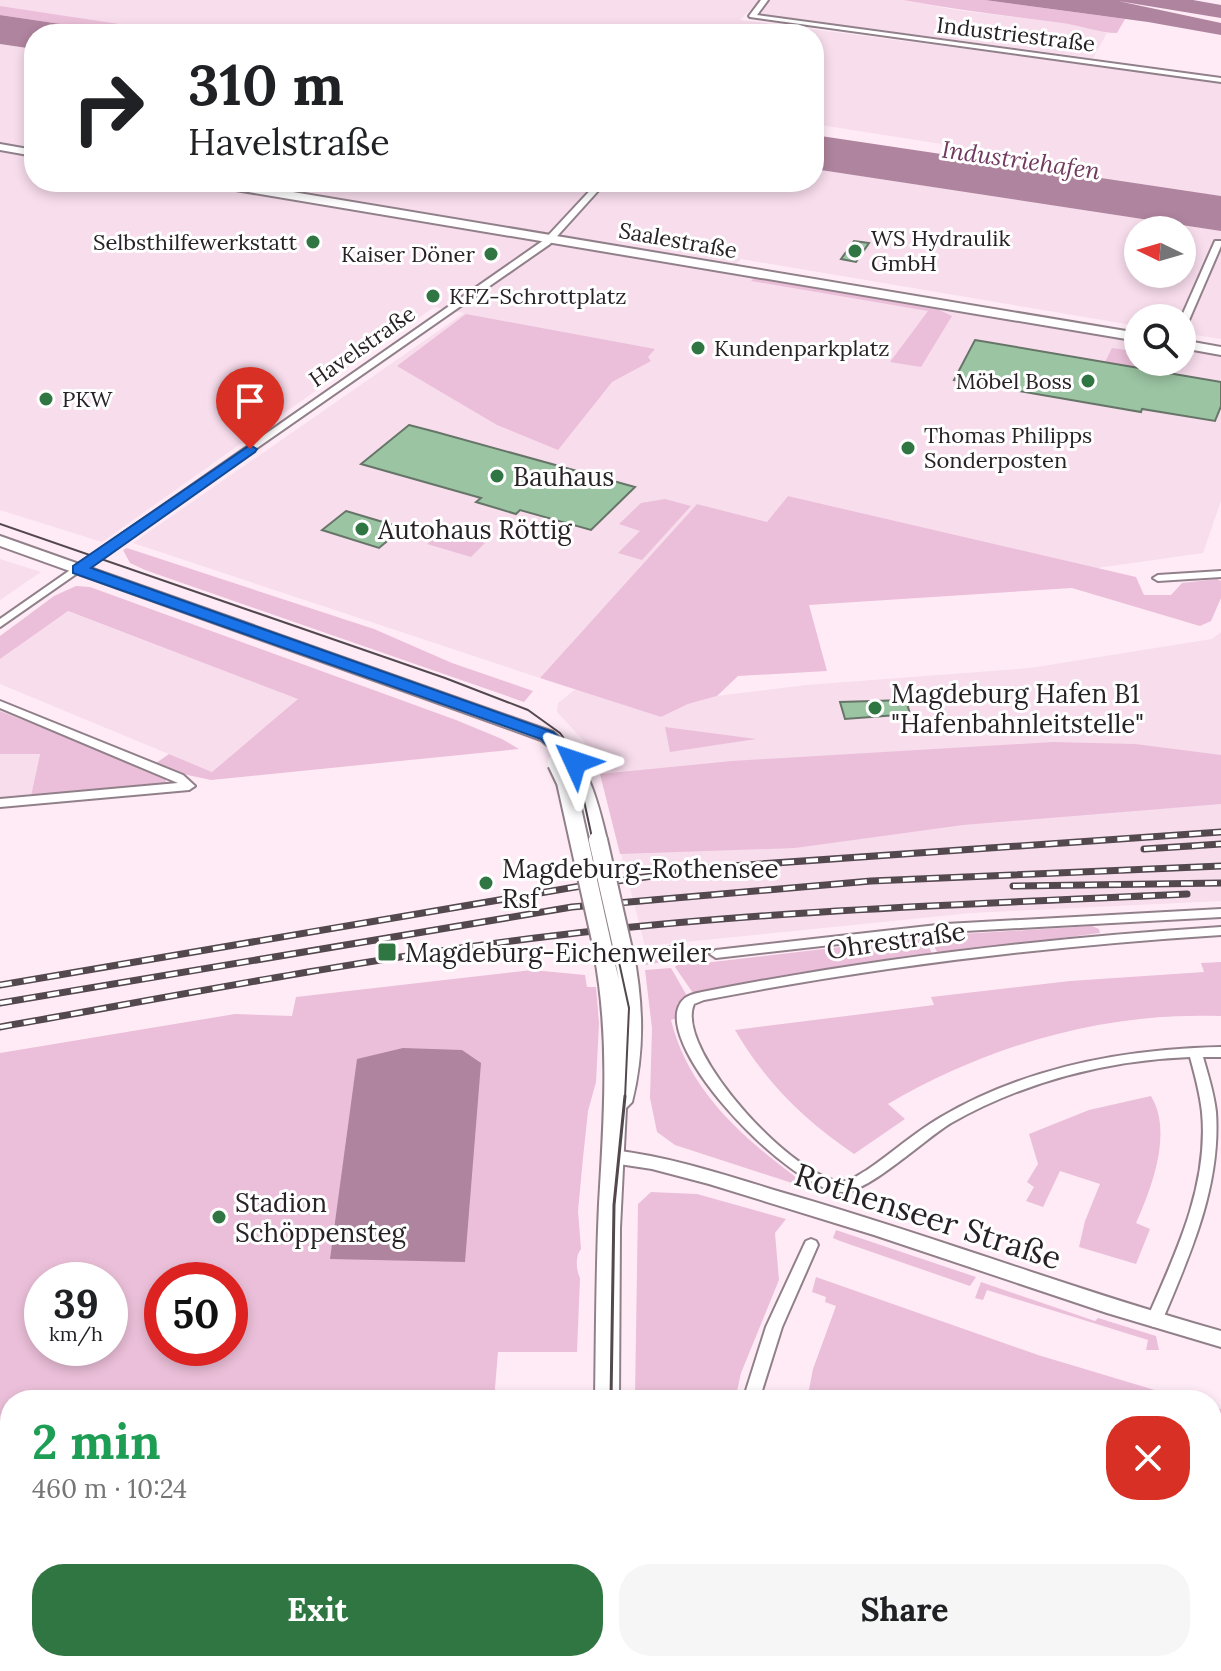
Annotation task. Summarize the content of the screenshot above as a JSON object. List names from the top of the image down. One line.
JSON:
{"streets":{"main road":["Saalestraße"],"street":["Industriestraße","Havelstraße","Ohrestraße","Rothenseer Straße"]},"crossings":[["Saalestraße","Havelstraße"],["Ohrestraße","Rothenseer Straße"]],"water":["Industriehafen"],"places":{"other":["Selbsthilfewerkstatt","WS Hydraulik GmbH","Kaiser Döner","KFZ-Schrottplatz","Kundenparkplatz","Möbel Boss","PKW","Thomas Philipps Sonderposten","Bauhaus","Autohaus Röttig","Magdeburg Hafen B1 \"Hafenbahnleitstelle\"","Magdeburg-Rothensee Rsf","Stadion Schöppensteg"],"transit":["Magdeburg-Eichenweiler"]},"north":"left","page":{"turn":["310 m","Havelstraße"],"speed":"39 km/h","limit":"50","heading":["2 min","460 m · 10:24"],"buttons":["Exit","Share"]}}
